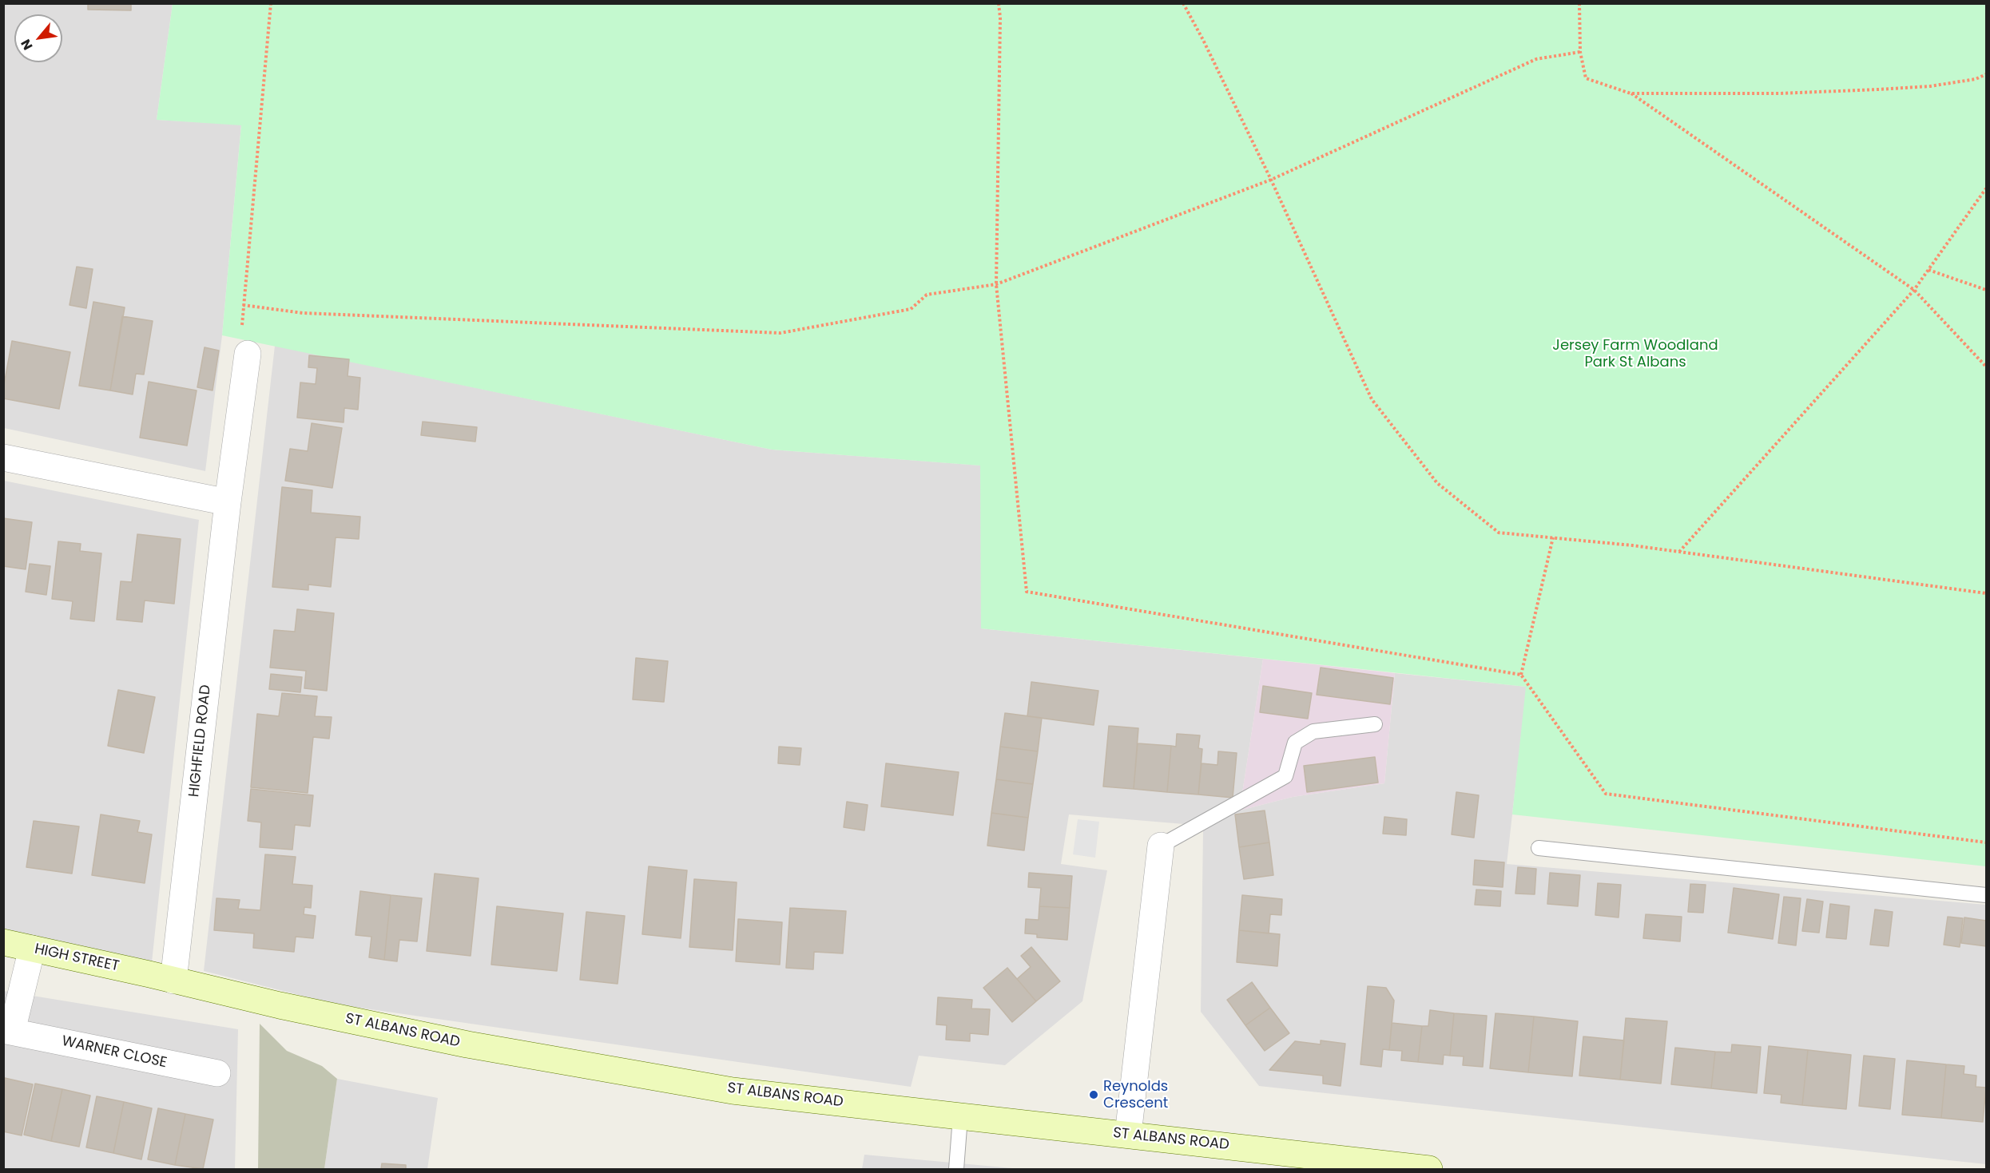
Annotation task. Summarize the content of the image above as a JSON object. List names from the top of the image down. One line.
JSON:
{"streets":{"main road":["HIGH STREET","ST ALBANS ROAD"],"street":["HIGHFIELD ROAD","WARNER CLOSE"]},"crossings":[["HIGHFIELD ROAD","HIGH STREET"],["HIGHFIELD ROAD","ST ALBANS ROAD"],["HIGH STREET","ST ALBANS ROAD"],["HIGH STREET","WARNER CLOSE"]],"parks":["Jersey Farm Woodland Park St Albans"],"places":["Reynolds Crescent"],"north":"bottom left"}
